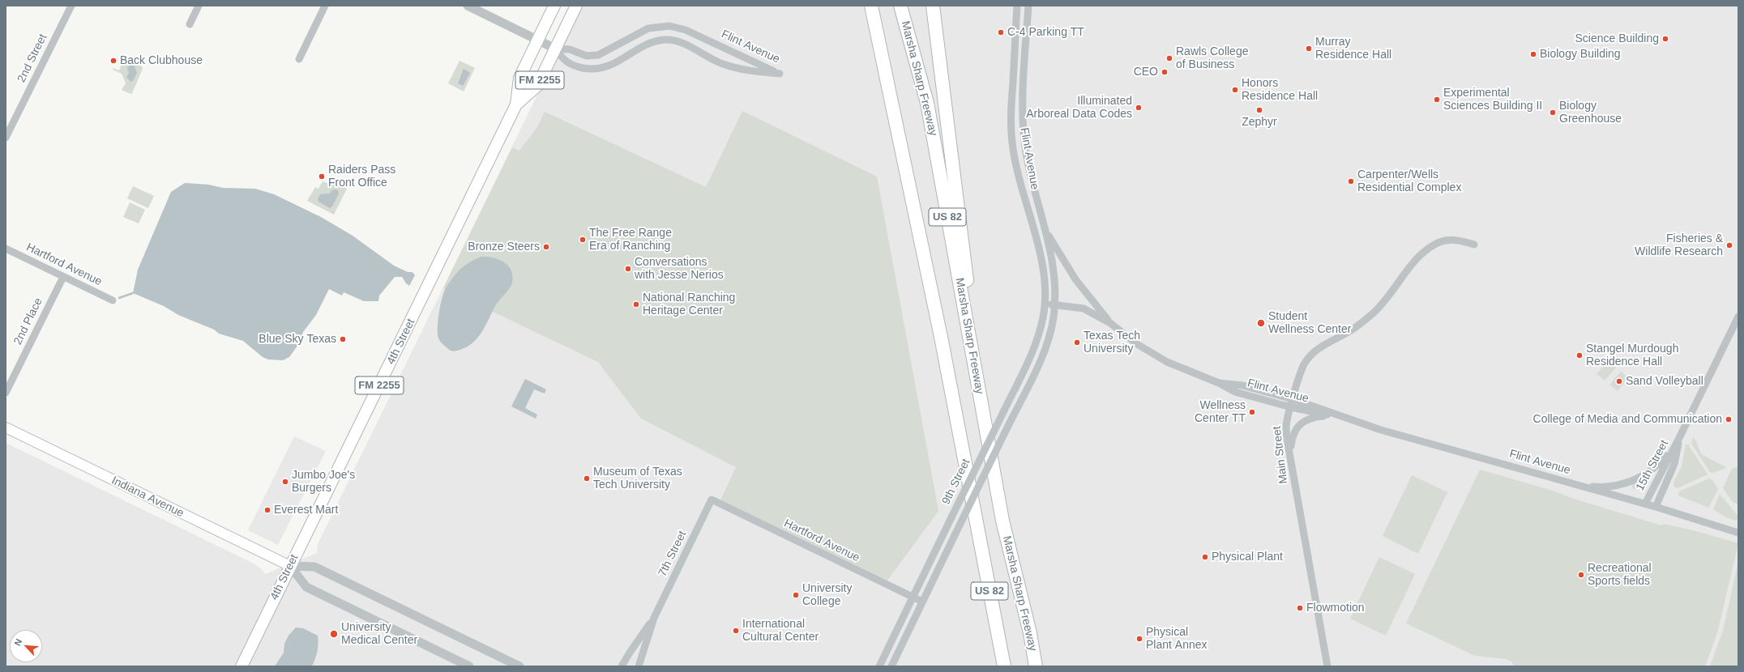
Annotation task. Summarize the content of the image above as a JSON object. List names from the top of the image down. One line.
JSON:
{"streets":{"highway":["Marsha Sharp Freeway","US 82"],"main road":["FM 2255","4th Street","Indiana Avenue"],"street":["Flint Avenue","2nd Street","Hartford Avenue","2nd Place","Main Street","15th Street","9th Street","7th Street"]},"crossings":[["Flint Avenue","4th Street"],["Flint Avenue","Main Street"],["Flint Avenue","15th Street"],["Flint Avenue","9th Street"],["Hartford Avenue","2nd Place"],["Hartford Avenue","9th Street"],["Hartford Avenue","7th Street"],["4th Street","Indiana Avenue"]],"places":["C-4 Parking TT","Science Building","Murray Residence Hall","Biology Building","Rawls College of Business","Back Clubhouse","CEO","Honors Residence Hall","Experimental Sciences Building II","Illuminated Arboreal Data Codes","Zephyr","Biology Greenhouse","Raiders Pass Front Office","Carpenter/Wells Residential Complex","The Free Range Era of Ranching","Fisheries & Wildlife Research","Bronze Steers","Conversations with Jesse Nerios","National Ranching Heritage Center","Student Wellness Center","Blue Sky Texas","Texas Tech University","Stangel Murdough Residence Hall","Sand Volleyball","Wellness Center TT","College of Media and Communication","Museum of Texas Tech University","Jumbo Joe's Burgers","Everest Mart","Physical Plant","Recreational Sports fields","University College","Flowmotion","International Cultural Center","University Medical Center","Physical Plant Annex"],"north":"top left"}
